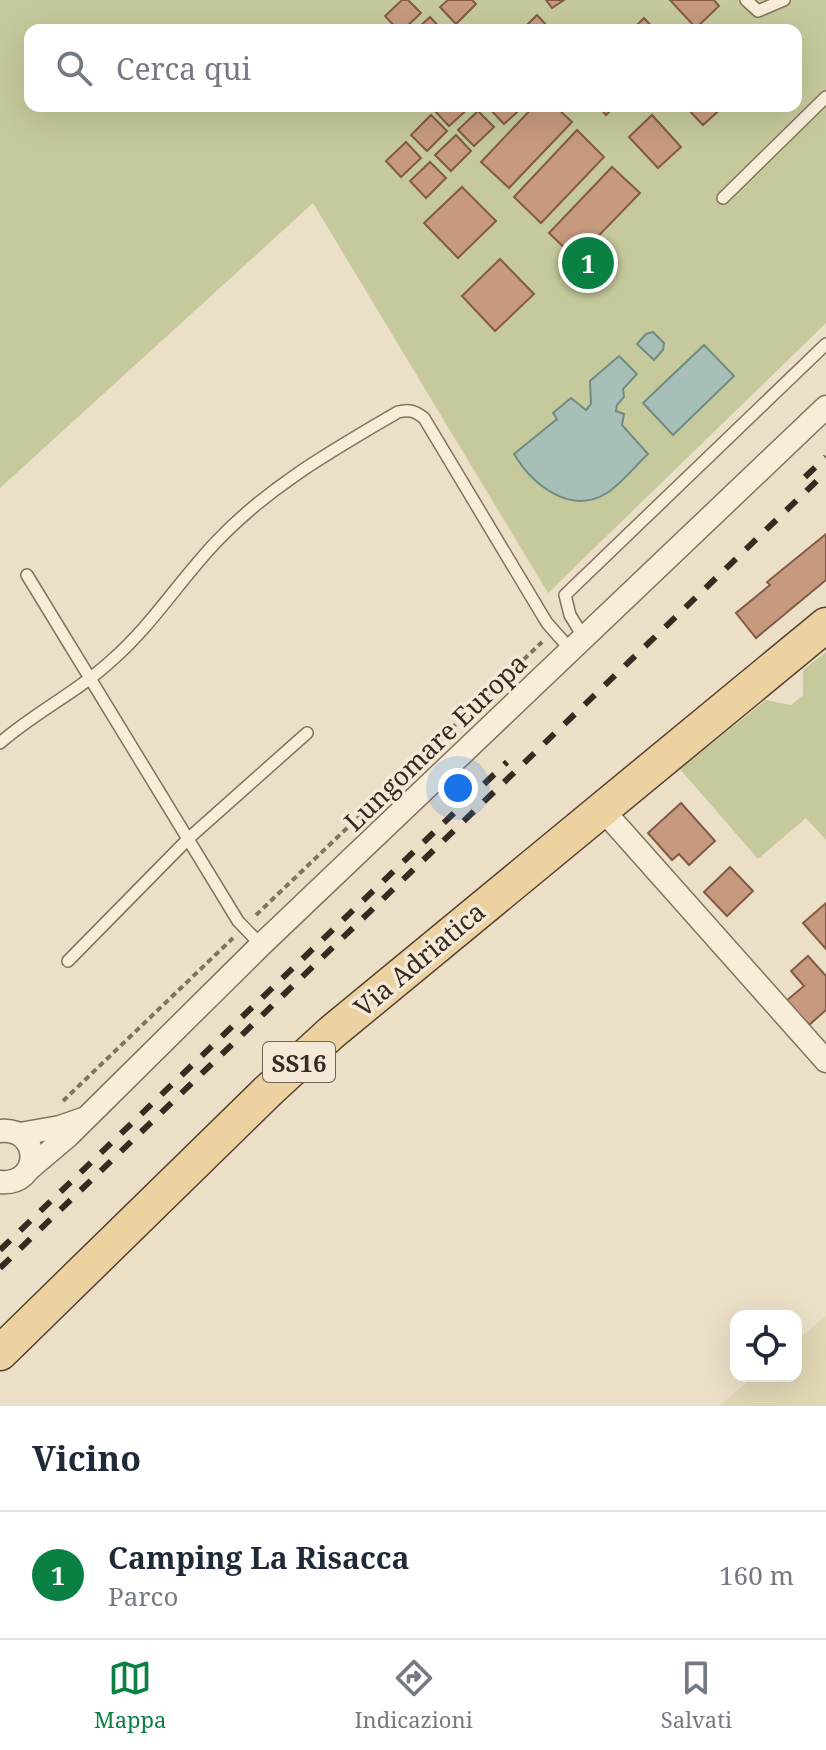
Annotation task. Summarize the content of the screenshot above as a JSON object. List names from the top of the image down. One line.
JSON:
{"streets":{"main road":["Via Adriatica","SS16"],"street":["Lungomare Europa"]},"page":{"search":"Cerca qui","pins":"1","heading":"Vicino","list":[{"mark":"1","name":"Camping La Risacca","note":"Parco","value":"160 m"}],"nav":["Mappa","Indicazioni","Salvati"]}}
